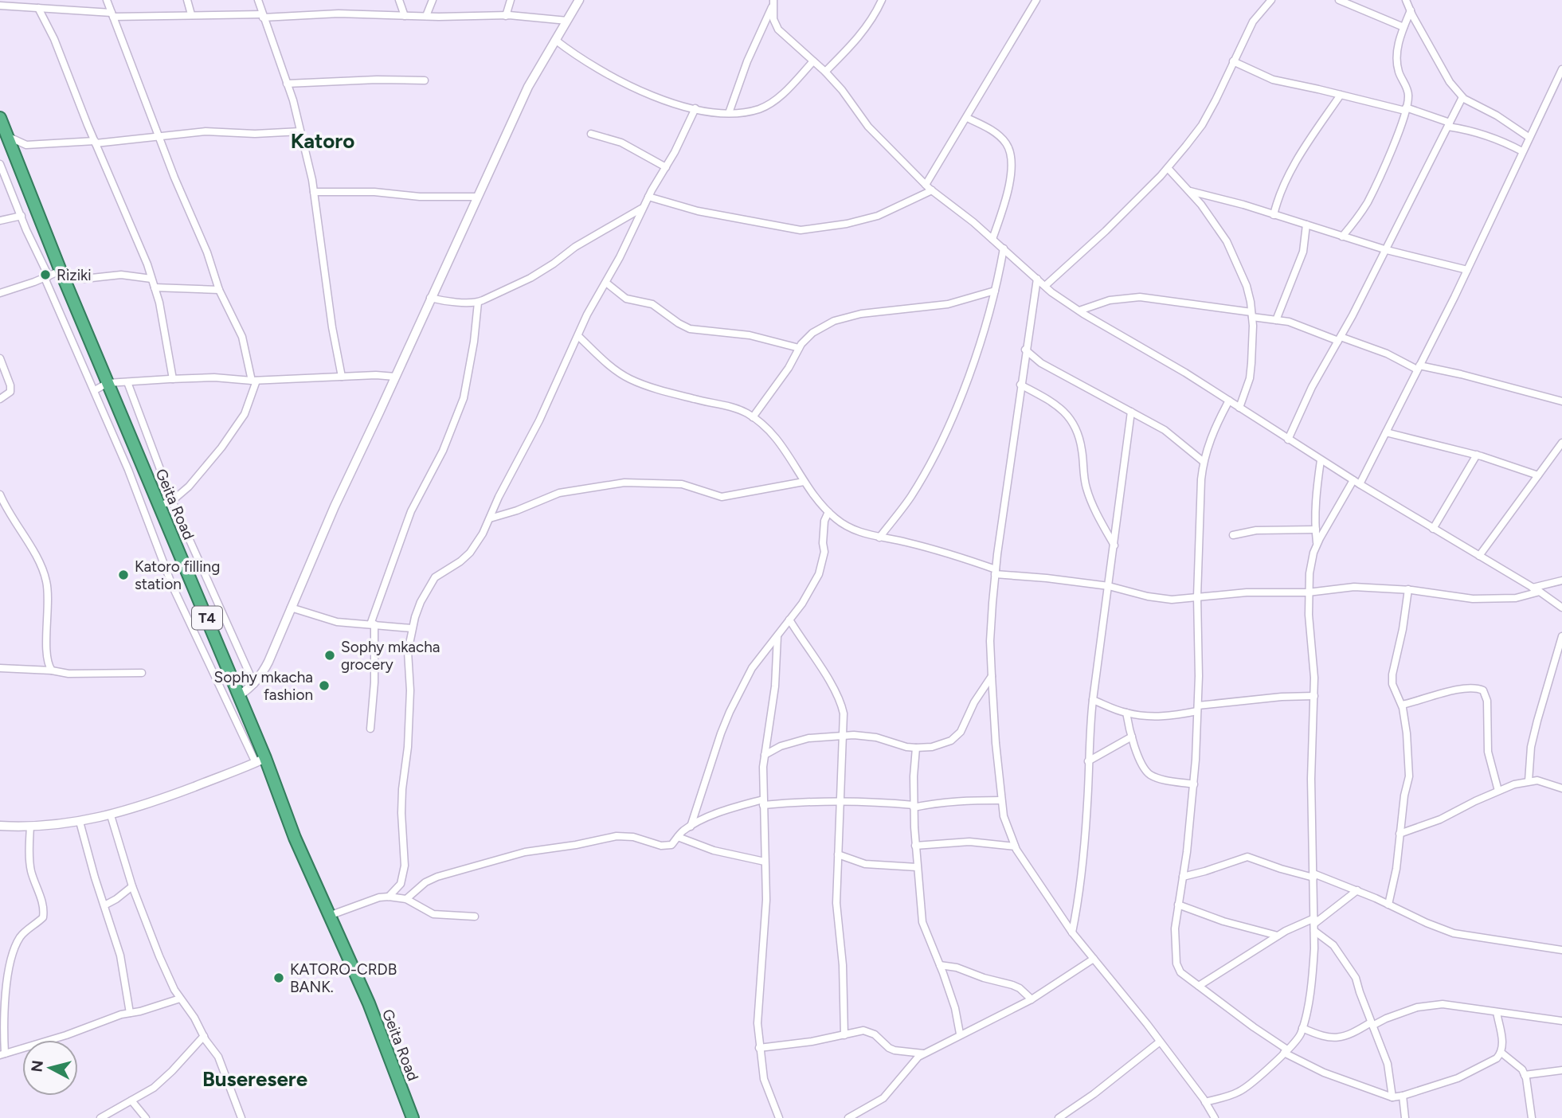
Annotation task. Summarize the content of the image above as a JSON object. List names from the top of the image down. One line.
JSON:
{"streets":{"highway":["Geita Road","T4"]},"districts":["Katoro","Buseresere"],"places":["Riziki","Katoro filling station","Sophy mkacha grocery","Sophy mkacha fashion","KATORO-CRDB BANK."],"north":"left"}
